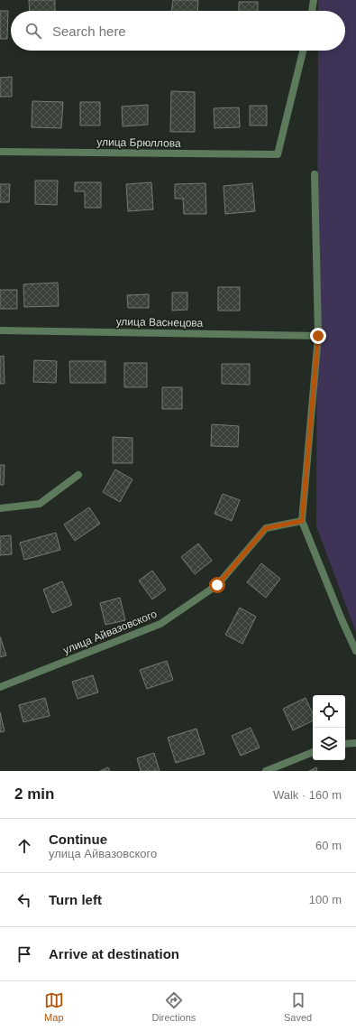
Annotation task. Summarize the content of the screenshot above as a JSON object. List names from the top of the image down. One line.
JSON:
{"streets":{"street":["улица Брюллова","улица Васнецова","улица Айвазовского"]},"page":{"search":"Search here","heading":["2 min","Walk · 160 m"],"list":[["Continue","улица Айвазовского","60 m"],["Turn left","100 m"],"Arrive at destination"],"nav":["Map","Directions","Saved"]}}
